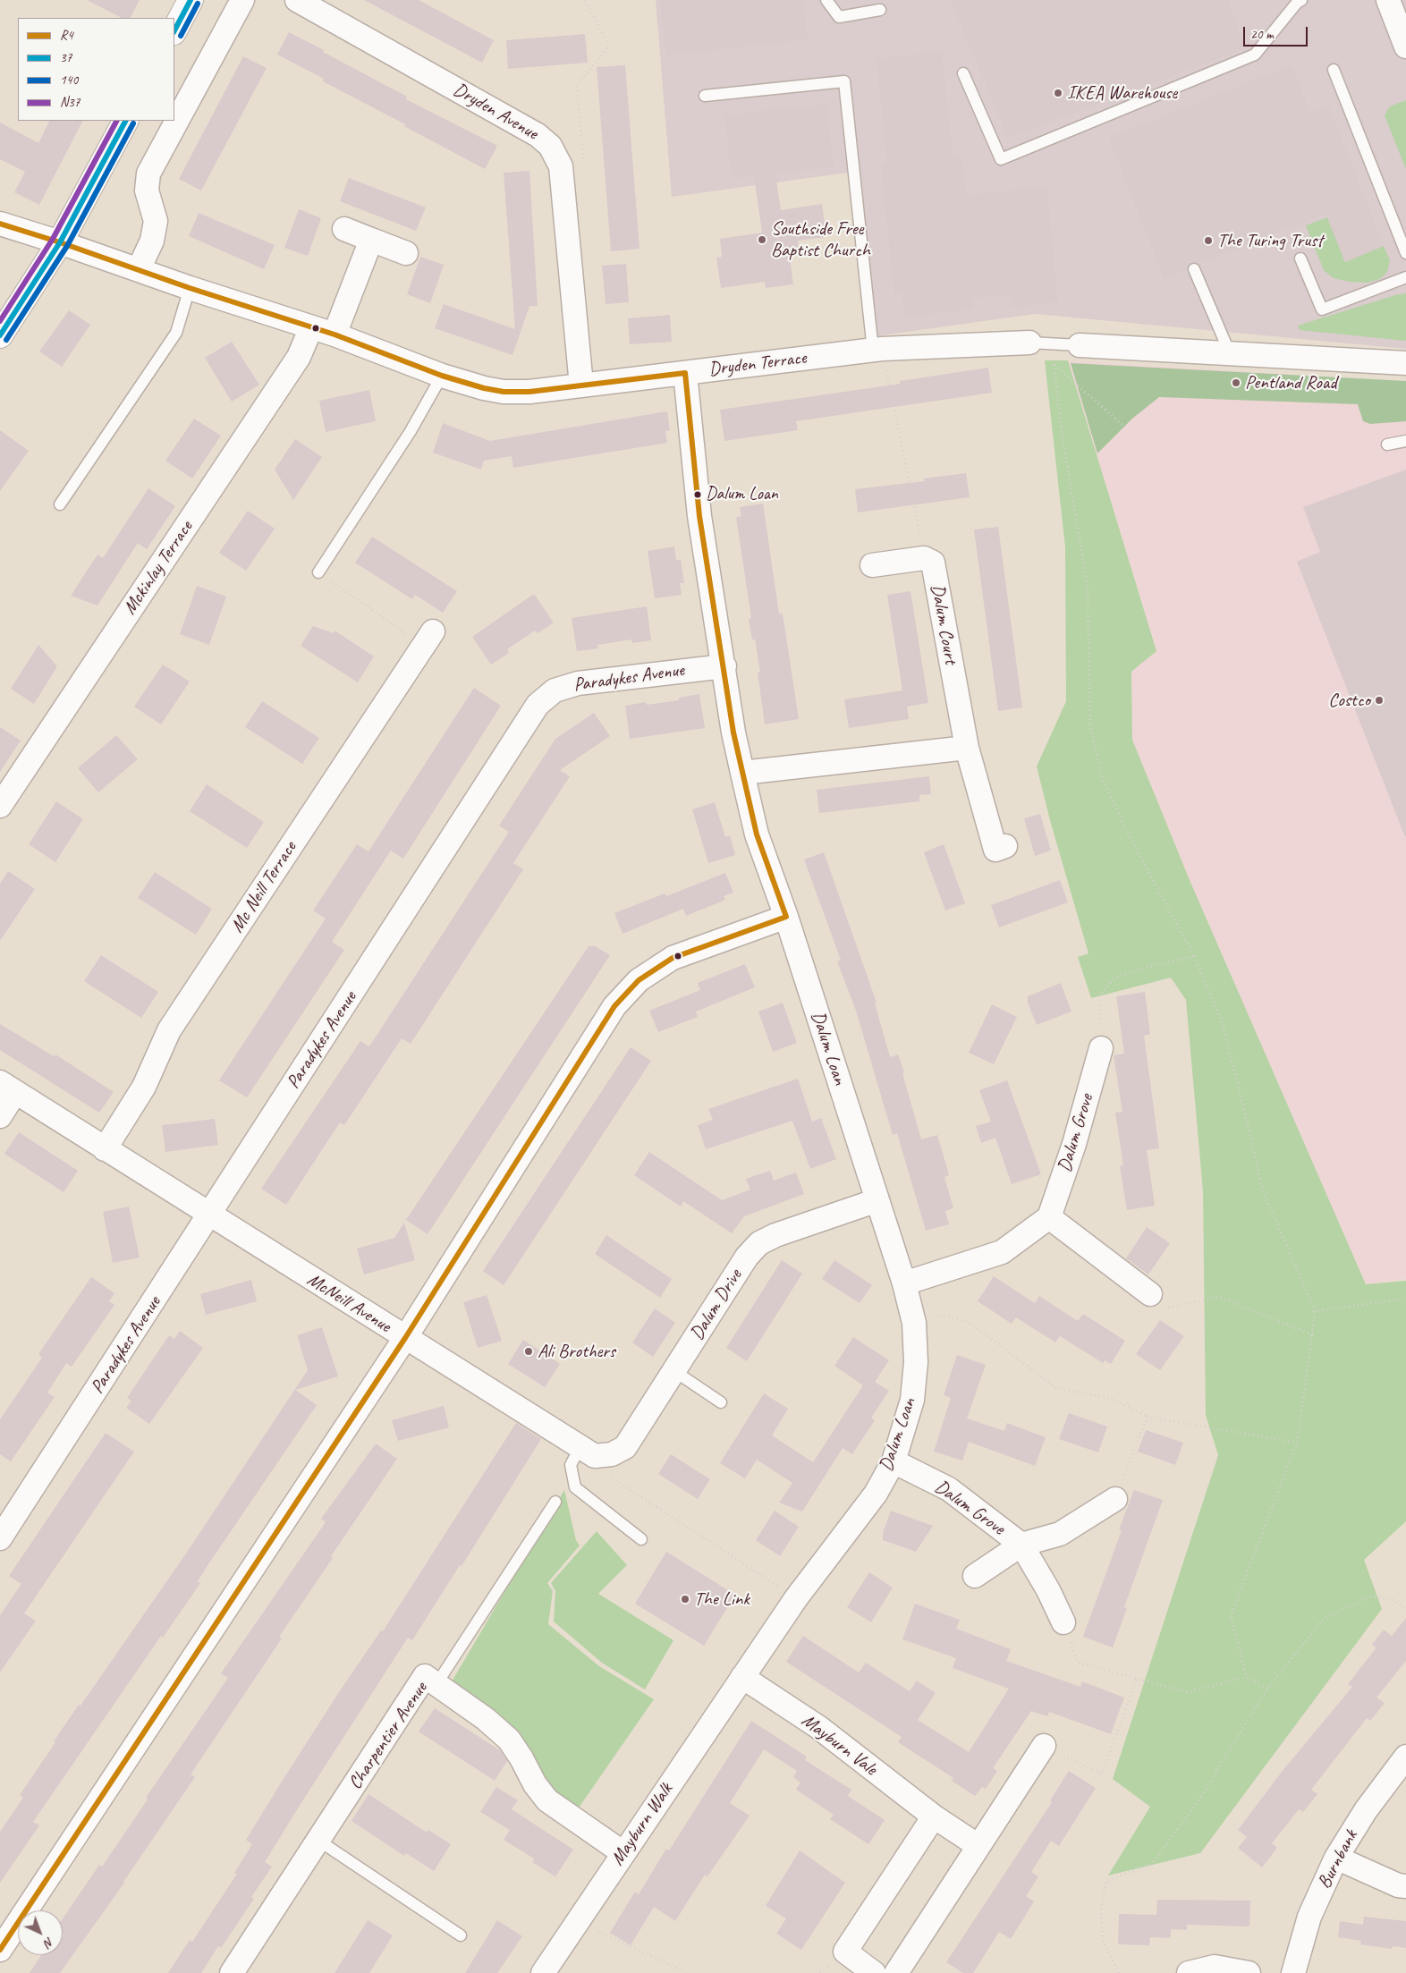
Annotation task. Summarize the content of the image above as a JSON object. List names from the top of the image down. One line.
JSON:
{"streets":{"street":["Dryden Avenue","Dryden Terrace","Mckinlay Terrace","Dalum Court","Paradykes Avenue","Mc Neill Terrace","Dalum Loan","Dalum Grove","McNeill Avenue","Dalum Drive","Charpentier Avenue","Mayburn Vale","Mayburn Walk","Burnbank"]},"crossings":[["Dryden Avenue","Dryden Terrace"],["Dryden Terrace","Mckinlay Terrace"],["Dryden Terrace","Dalum Loan"],["Paradykes Avenue","Dalum Loan"],["Paradykes Avenue","McNeill Avenue"],["Mc Neill Terrace","McNeill Avenue"],["Dalum Loan","Dalum Grove"],["Dalum Loan","Dalum Drive"],["Dalum Loan","Mayburn Vale"],["Dalum Loan","Mayburn Walk"],["McNeill Avenue","Dalum Drive"],["Charpentier Avenue","Mayburn Walk"],["Mayburn Vale","Mayburn Walk"]],"places":["IKEA Warehouse","Southside Free Baptist Church","The Turing Trust","Pentland Road","Dalum Loan","Costco","Ali Brothers","The Link"],"lines":["transit line 37","transit line 140","transit line N37","transit line R4"],"legend":["R4","37","140","N37"],"scale_bar":"20 m","north":"bottom right"}
